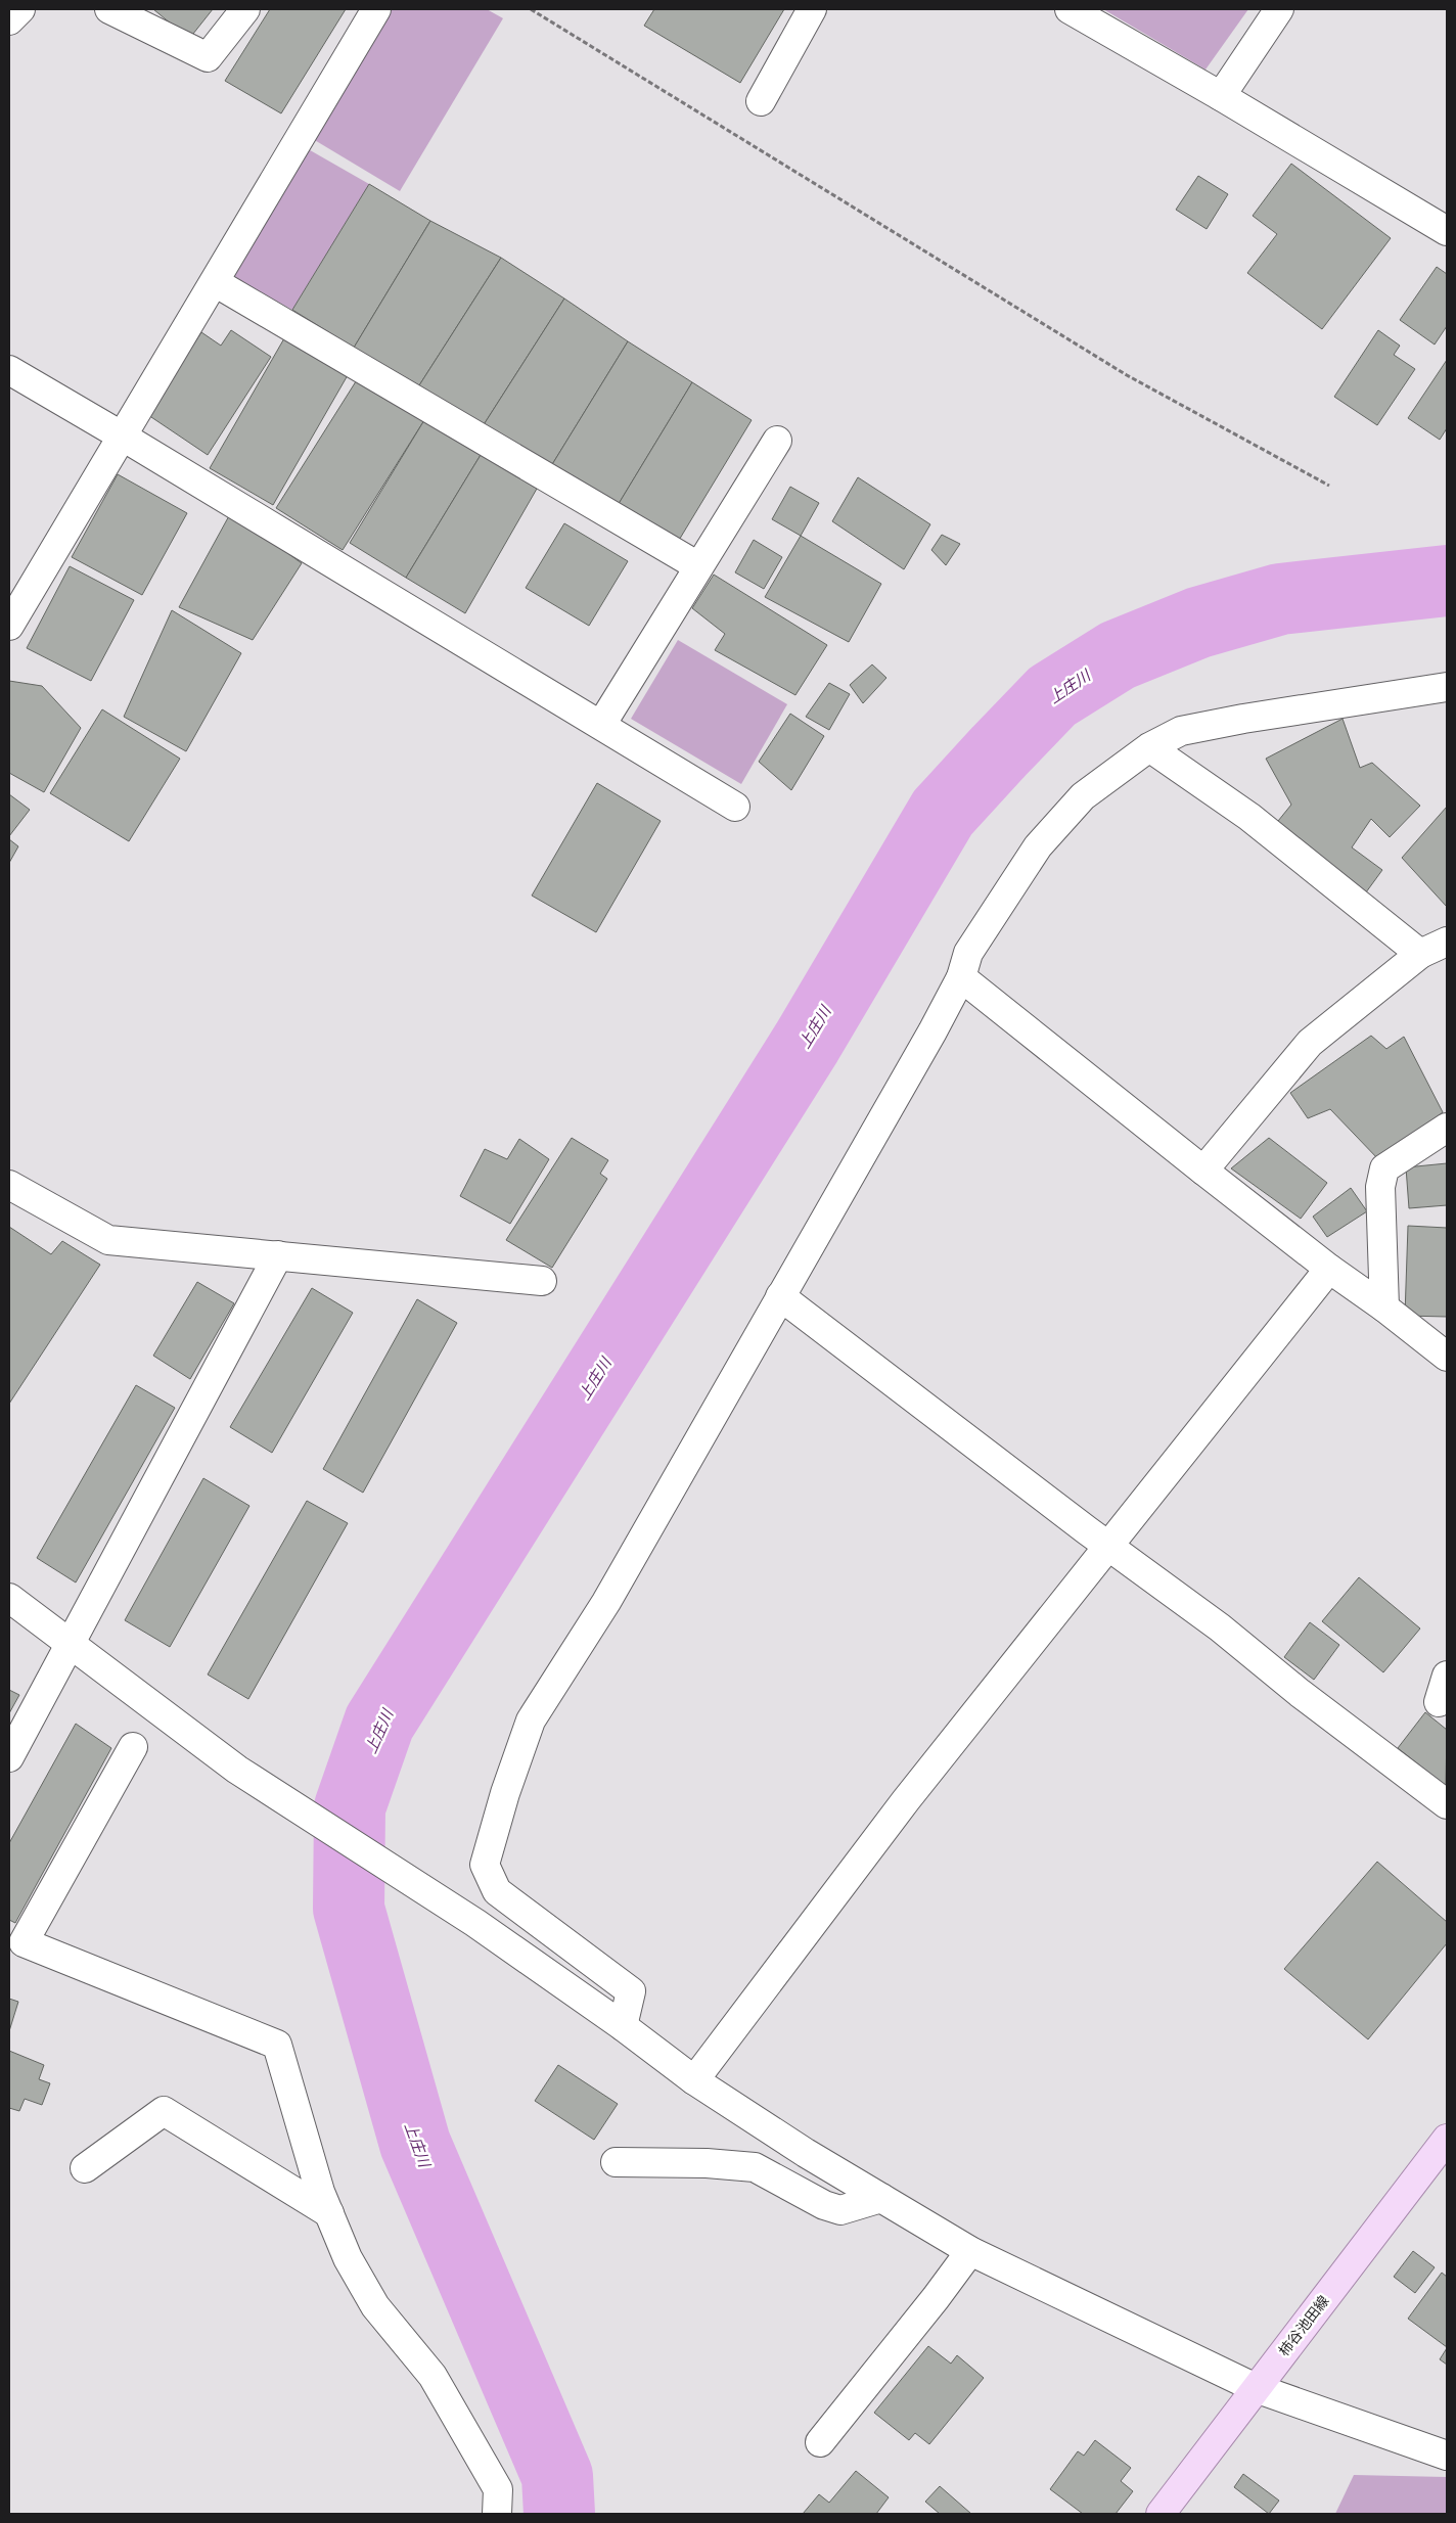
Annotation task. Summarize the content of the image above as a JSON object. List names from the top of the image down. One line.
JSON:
{"streets":{"main road":["柿谷池田線"]},"water":["上庄川"]}
